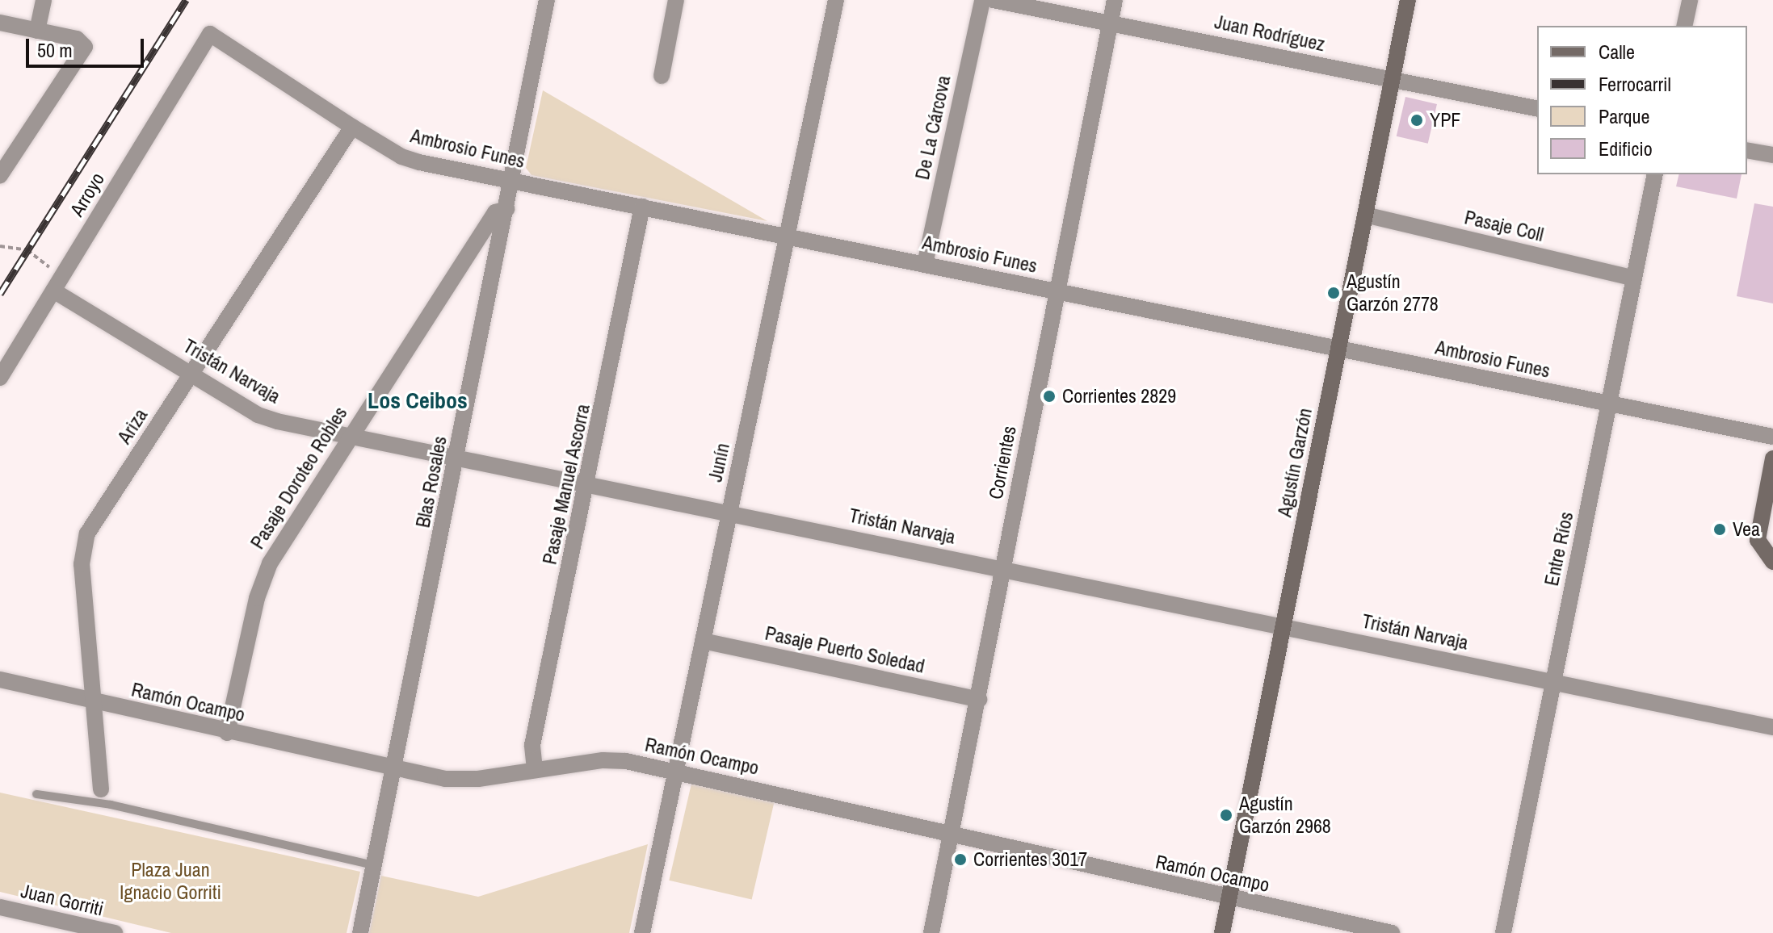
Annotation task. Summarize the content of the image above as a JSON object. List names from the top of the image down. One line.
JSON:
{"streets":{"main road":["Agustín Garzón"],"street":["Juan Rodríguez","De La Cárcova","Ambrosio Funes","Arroyo","Pasaje Coll","Tristán Narvaja","Ariza","Junín","Corrientes","Pasaje Doroteo Robles","Blas Rosales","Pasaje Manuel Ascorra","Entre Ríos","Pasaje Puerto Soledad","Ramón Ocampo","Juan Gorriti"]},"crossings":[["Juan Rodríguez","Corrientes"],["Juan Rodríguez","Agustín Garzón"],["De La Cárcova","Ambrosio Funes"],["Ambrosio Funes","Arroyo"],["Ambrosio Funes","Ariza"],["Ambrosio Funes","Junín"],["Ambrosio Funes","Corrientes"],["Ambrosio Funes","Agustín Garzón"],["Ambrosio Funes","Blas Rosales"],["Ambrosio Funes","Pasaje Manuel Ascorra"],["Ambrosio Funes","Entre Ríos"],["Arroyo","Tristán Narvaja"],["Pasaje Coll","Agustín Garzón"],["Pasaje Coll","Entre Ríos"],["Tristán Narvaja","Ariza"],["Tristán Narvaja","Junín"],["Tristán Narvaja","Corrientes"],["Tristán Narvaja","Agustín Garzón"],["Tristán Narvaja","Pasaje Doroteo Robles"],["Tristán Narvaja","Blas Rosales"],["Tristán Narvaja","Pasaje Manuel Ascorra"],["Tristán Narvaja","Entre Ríos"],["Ariza","Ramón Ocampo"],["Junín","Pasaje Puerto Soledad"],["Junín","Ramón Ocampo"],["Corrientes","Pasaje Puerto Soledad"],["Corrientes","Ramón Ocampo"],["Agustín Garzón","Ramón Ocampo"],["Pasaje Doroteo Robles","Blas Rosales"],["Pasaje Doroteo Robles","Ramón Ocampo"],["Blas Rosales","Ramón Ocampo"],["Pasaje Manuel Ascorra","Ramón Ocampo"]],"districts":["Los Ceibos"],"parks":["Plaza Juan Ignacio Gorriti"],"places":["YPF","Agustín Garzón 2778","Corrientes 2829","Vea","Agustín Garzón 2968","Corrientes 3017"],"legend":["Calle","Ferrocarril","Parque","Edificio"],"scale_bar":"50 m"}
